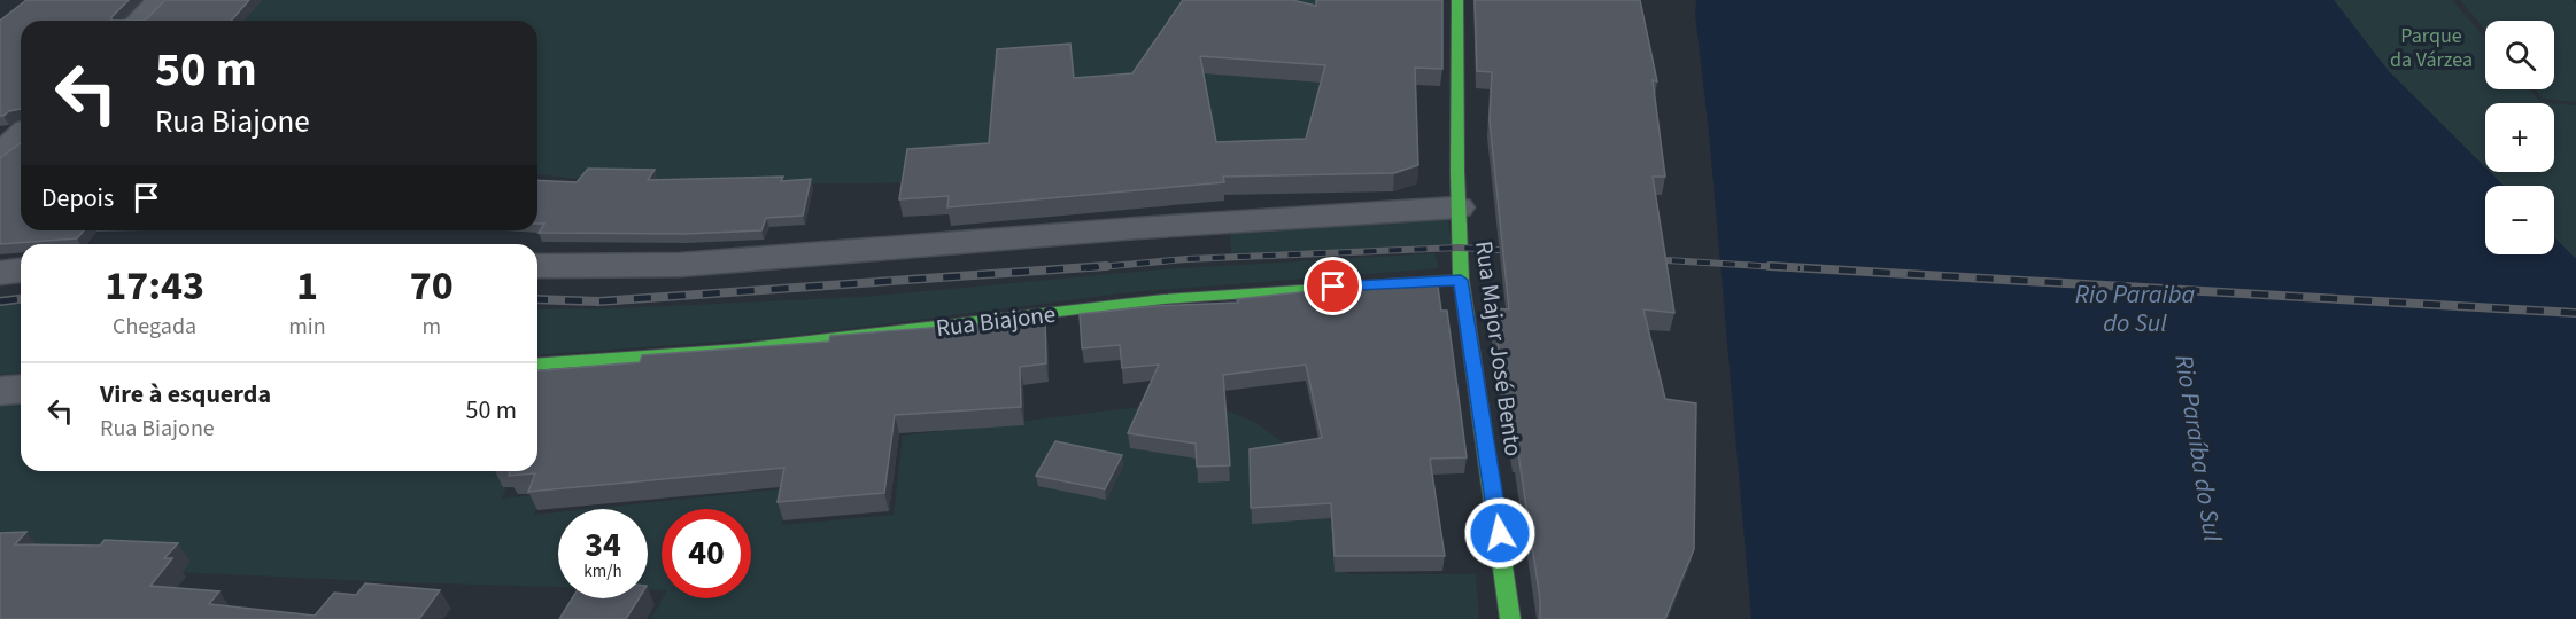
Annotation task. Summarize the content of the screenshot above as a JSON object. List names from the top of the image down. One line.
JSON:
{"streets":{"street":["Rua Biajone","Rua Major José Bento"]},"crossings":[["Rua Biajone","Rua Major José Bento"]],"water":["Rio Paraiba do Sul","Rio Paraíba do Sul"],"parks":["Parque da Várzea"],"page":{"map_buttons":["+","−"],"turn":["50 m","Rua Biajone"],"then":"Depois","eta":["17:43","Chegada","1","min","70","m"],"list":[{"name":"Vire à esquerda","note":"Rua Biajone","value":"50 m"}],"speed":"34 km/h","limit":"40"}}
